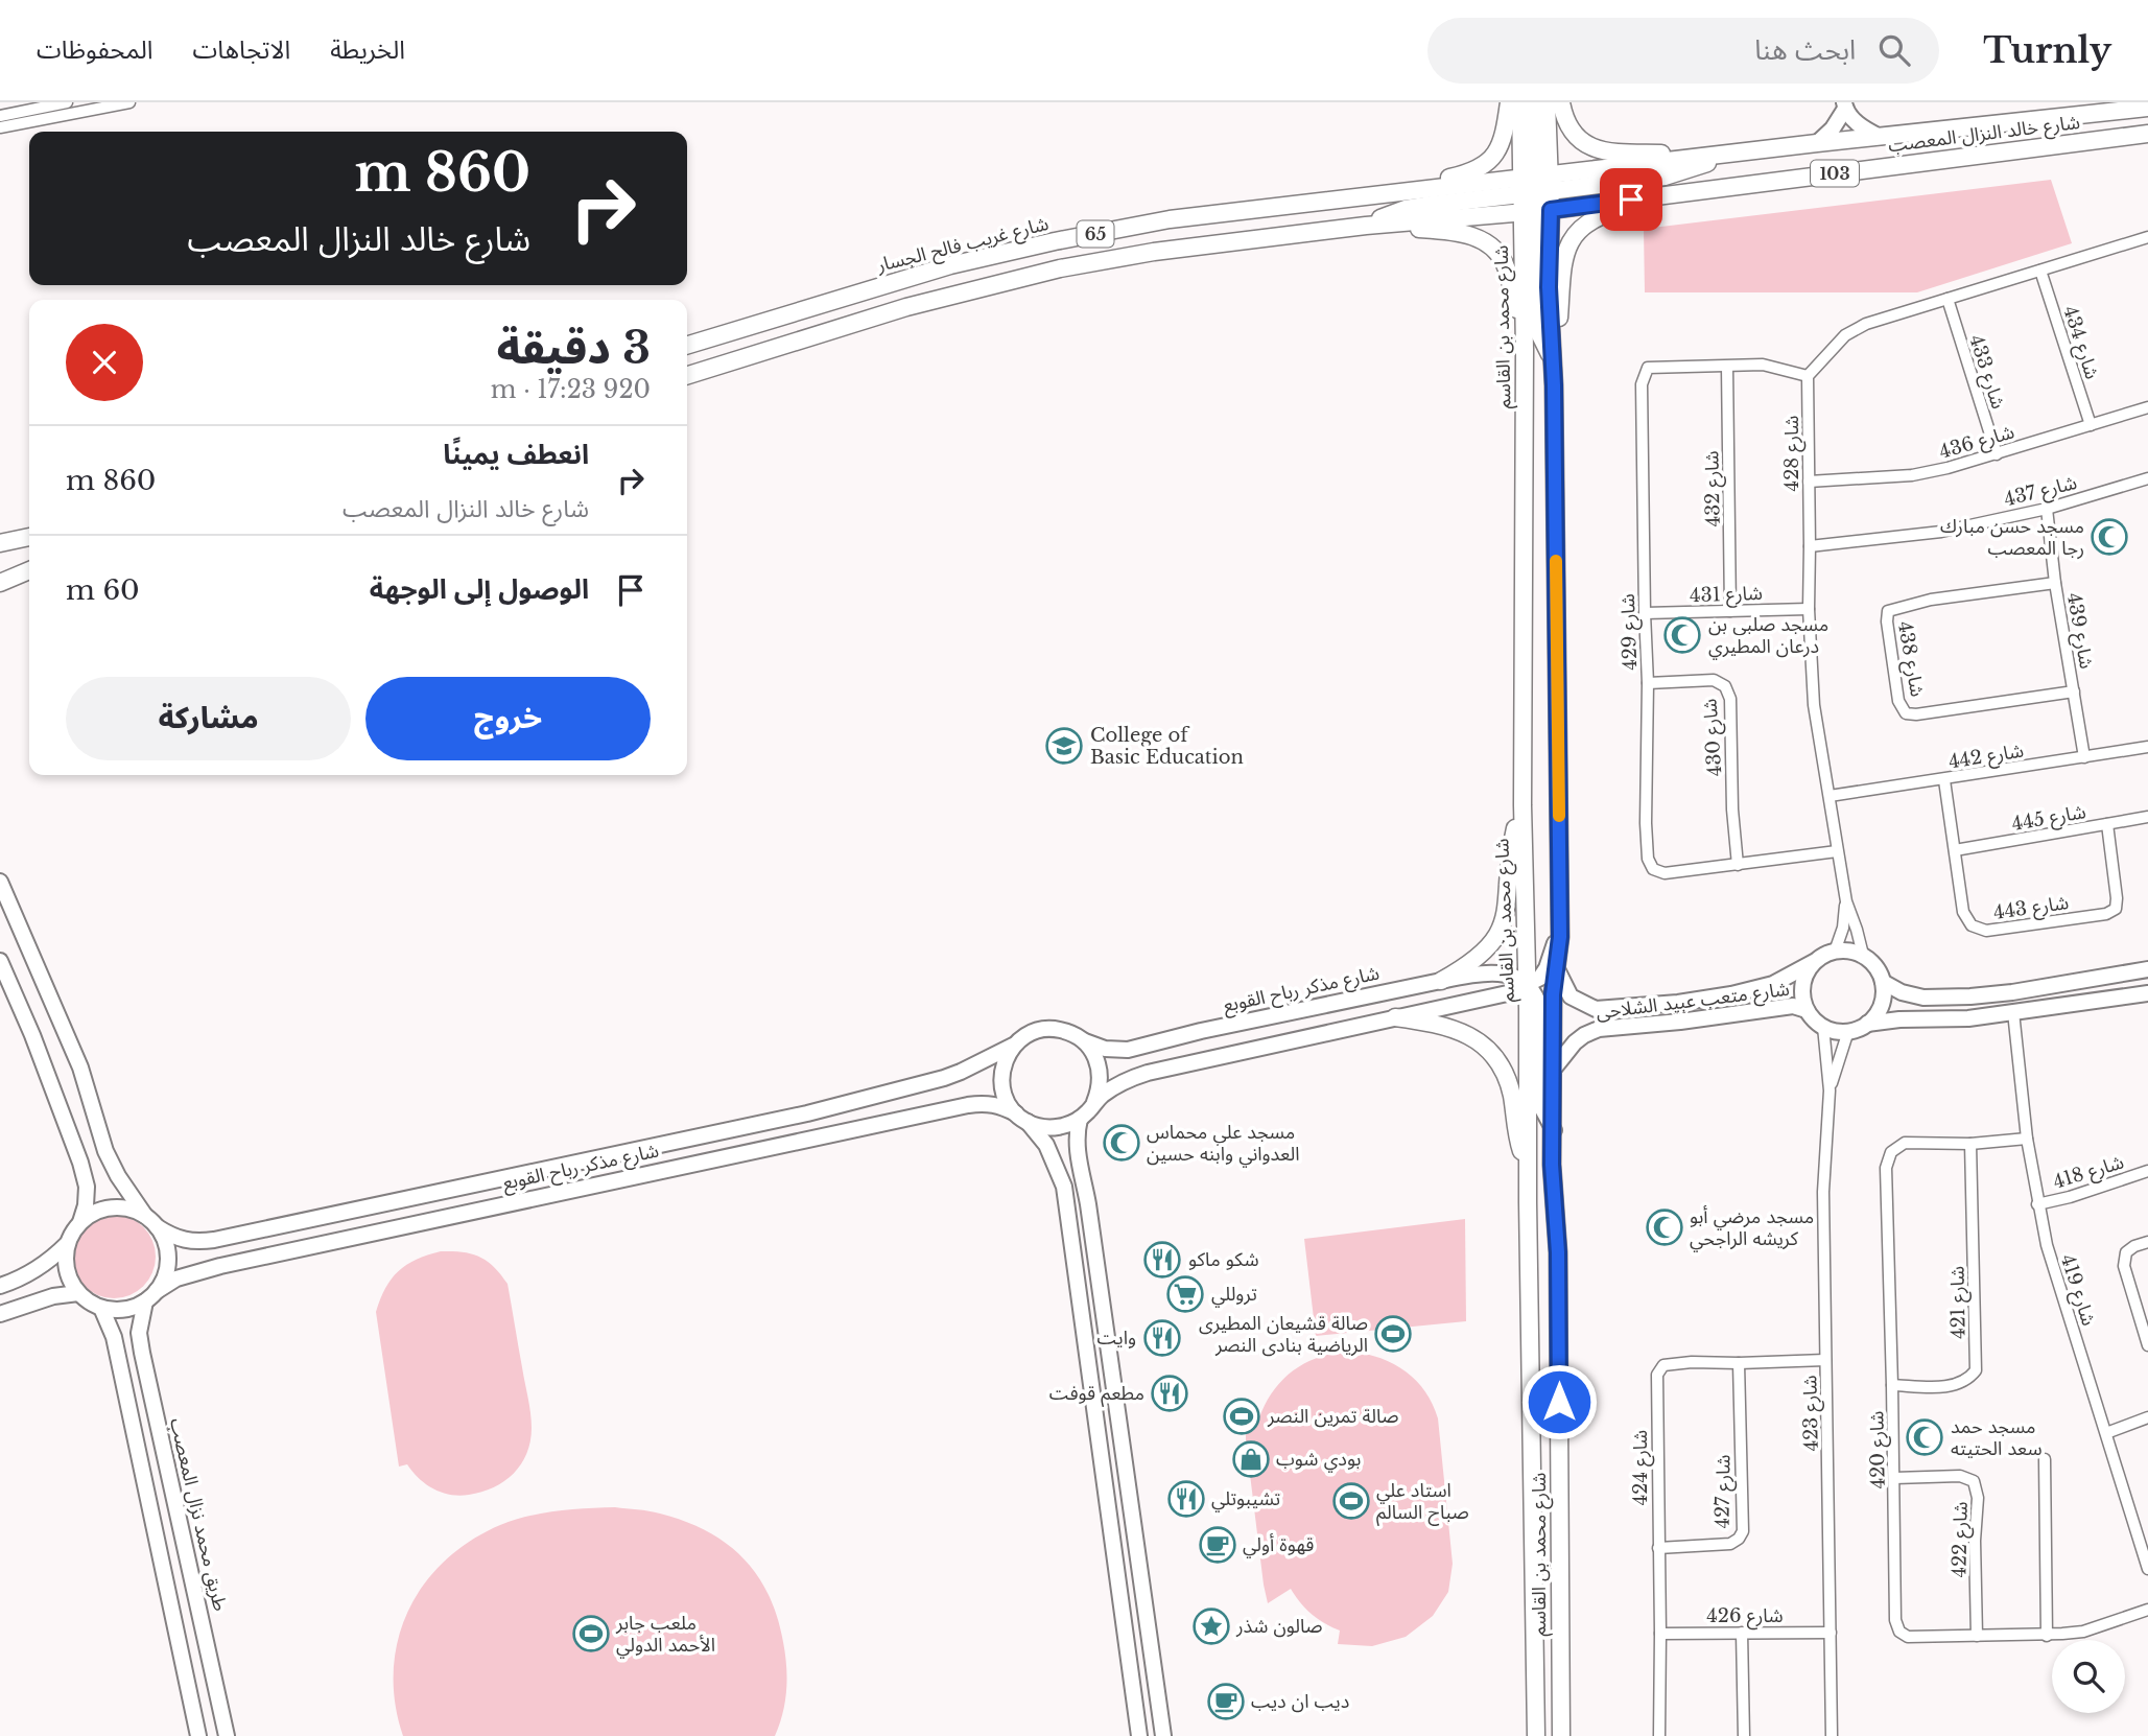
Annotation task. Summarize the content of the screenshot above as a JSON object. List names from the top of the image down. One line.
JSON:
{"streets":{"main road":["شارع خالد النزال المعصب","103","65","شارع غريب فالح الجسار","شارع محمد بن القاسم"],"street":["شارع 434","شارع 433","شارع 436","شارع 428","شارع 432","شارع 437","شارع 431","شارع 439","شارع 429","شارع 438","شارع 430","شارع 442","شارع 445","شارع 443","شارع مذكر رباح القوبع","شارع متعب عبيد الشلاحى","شارع 418","شارع 419","شارع 421","شارع 423","شارع 420","شارع 424","شارع 427","طريق محمد نزال المعصب","شارع 422","شارع 426"]},"crossings":[["شارع خالد النزال المعصب","شارع غريب فالح الجسار"],["شارع خالد النزال المعصب","شارع محمد بن القاسم"],["شارع غريب فالح الجسار","شارع محمد بن القاسم"],["شارع محمد بن القاسم","شارع مذكر رباح القوبع"],["شارع محمد بن القاسم","شارع متعب عبيد الشلاحى"],["شارع 434","شارع 436"],["شارع 433","شارع 436"],["شارع 436","شارع 428"],["شارع 428","شارع 437"],["شارع 428","شارع 431"],["شارع 428","شارع 429"],["شارع 428","شارع 442"],["شارع 428","شارع متعب عبيد الشلاحى"],["شارع 428","شارع 423"],["شارع 432","شارع 431"],["شارع 432","شارع 429"],["شارع 437","شارع 439"],["شارع 431","شارع 429"],["شارع 439","شارع 438"],["شارع 439","شارع 442"],["شارع 429","شارع 430"],["شارع 442","شارع 443"],["شارع 445","شارع 443"],["شارع مذكر رباح القوبع","طريق محمد نزال المعصب"],["شارع متعب عبيد الشلاحى","شارع 423"],["شارع 418","شارع 419"],["شارع 419","شارع 420"],["شارع 421","شارع 420"],["شارع 423","شارع 424"],["شارع 423","شارع 426"],["شارع 420","شارع 422"],["شارع 424","شارع 427"],["شارع 424","شارع 426"]],"places":{"mosque":["مسجد حسن مبارك رجا المعصب","مسجد صلبي بن درعان المطيري","مسجد علي محماس العدواني وابنه حسين","مسجد مرضي أبو كريشه الراجحي","مسجد حمد سعد الحتيته"],"school or university":["College of Basic Education"],"restaurant":["شكو ماكو","وايت","مطعم قوفت","تشيبوتلي"],"supermarket":["تروللي"],"sports":["صالة قشيعان المطيرى الرياضية بنادى النصر","صالة تمرين النصر","استاد علي صباح السالم","ملعب جابر الأحمد الدولي"],"shop":["بودي شوب"],"cafe":["قهوة أولي","ديب ان ديب"],"place":["صالون شذر"]},"page":{"header":"Turnly","search":"ابحث هنا","nav":["الخريطة","الاتجاهات","المحفوظات"],"turn":["860 m","شارع خالد النزال المعصب"],"heading":["3 دقيقة","920 m · 17:23"],"list":[{"name":"انعطف يمينًا","note":"شارع خالد النزال المعصب","value":"860 m"},{"name":"الوصول إلى الوجهة","value":"60 m"}],"buttons":["خروج","مشاركة"]}}
